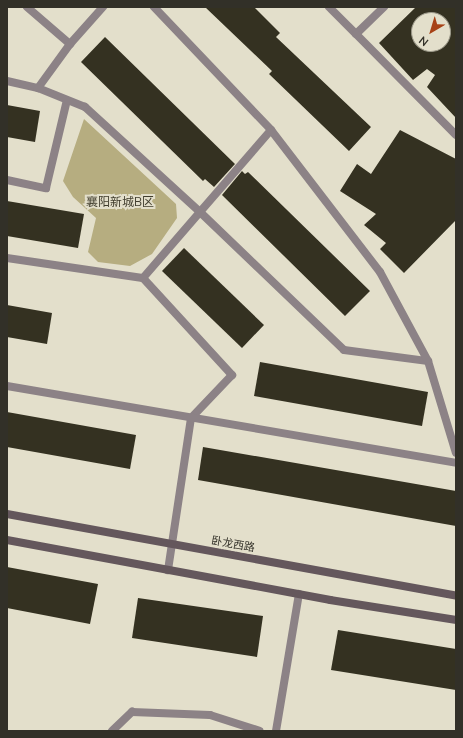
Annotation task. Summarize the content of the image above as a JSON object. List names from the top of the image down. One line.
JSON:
{"streets":{"main road":["卧龙西路"]},"districts":["襄阳新城B区"],"north":"bottom left"}
